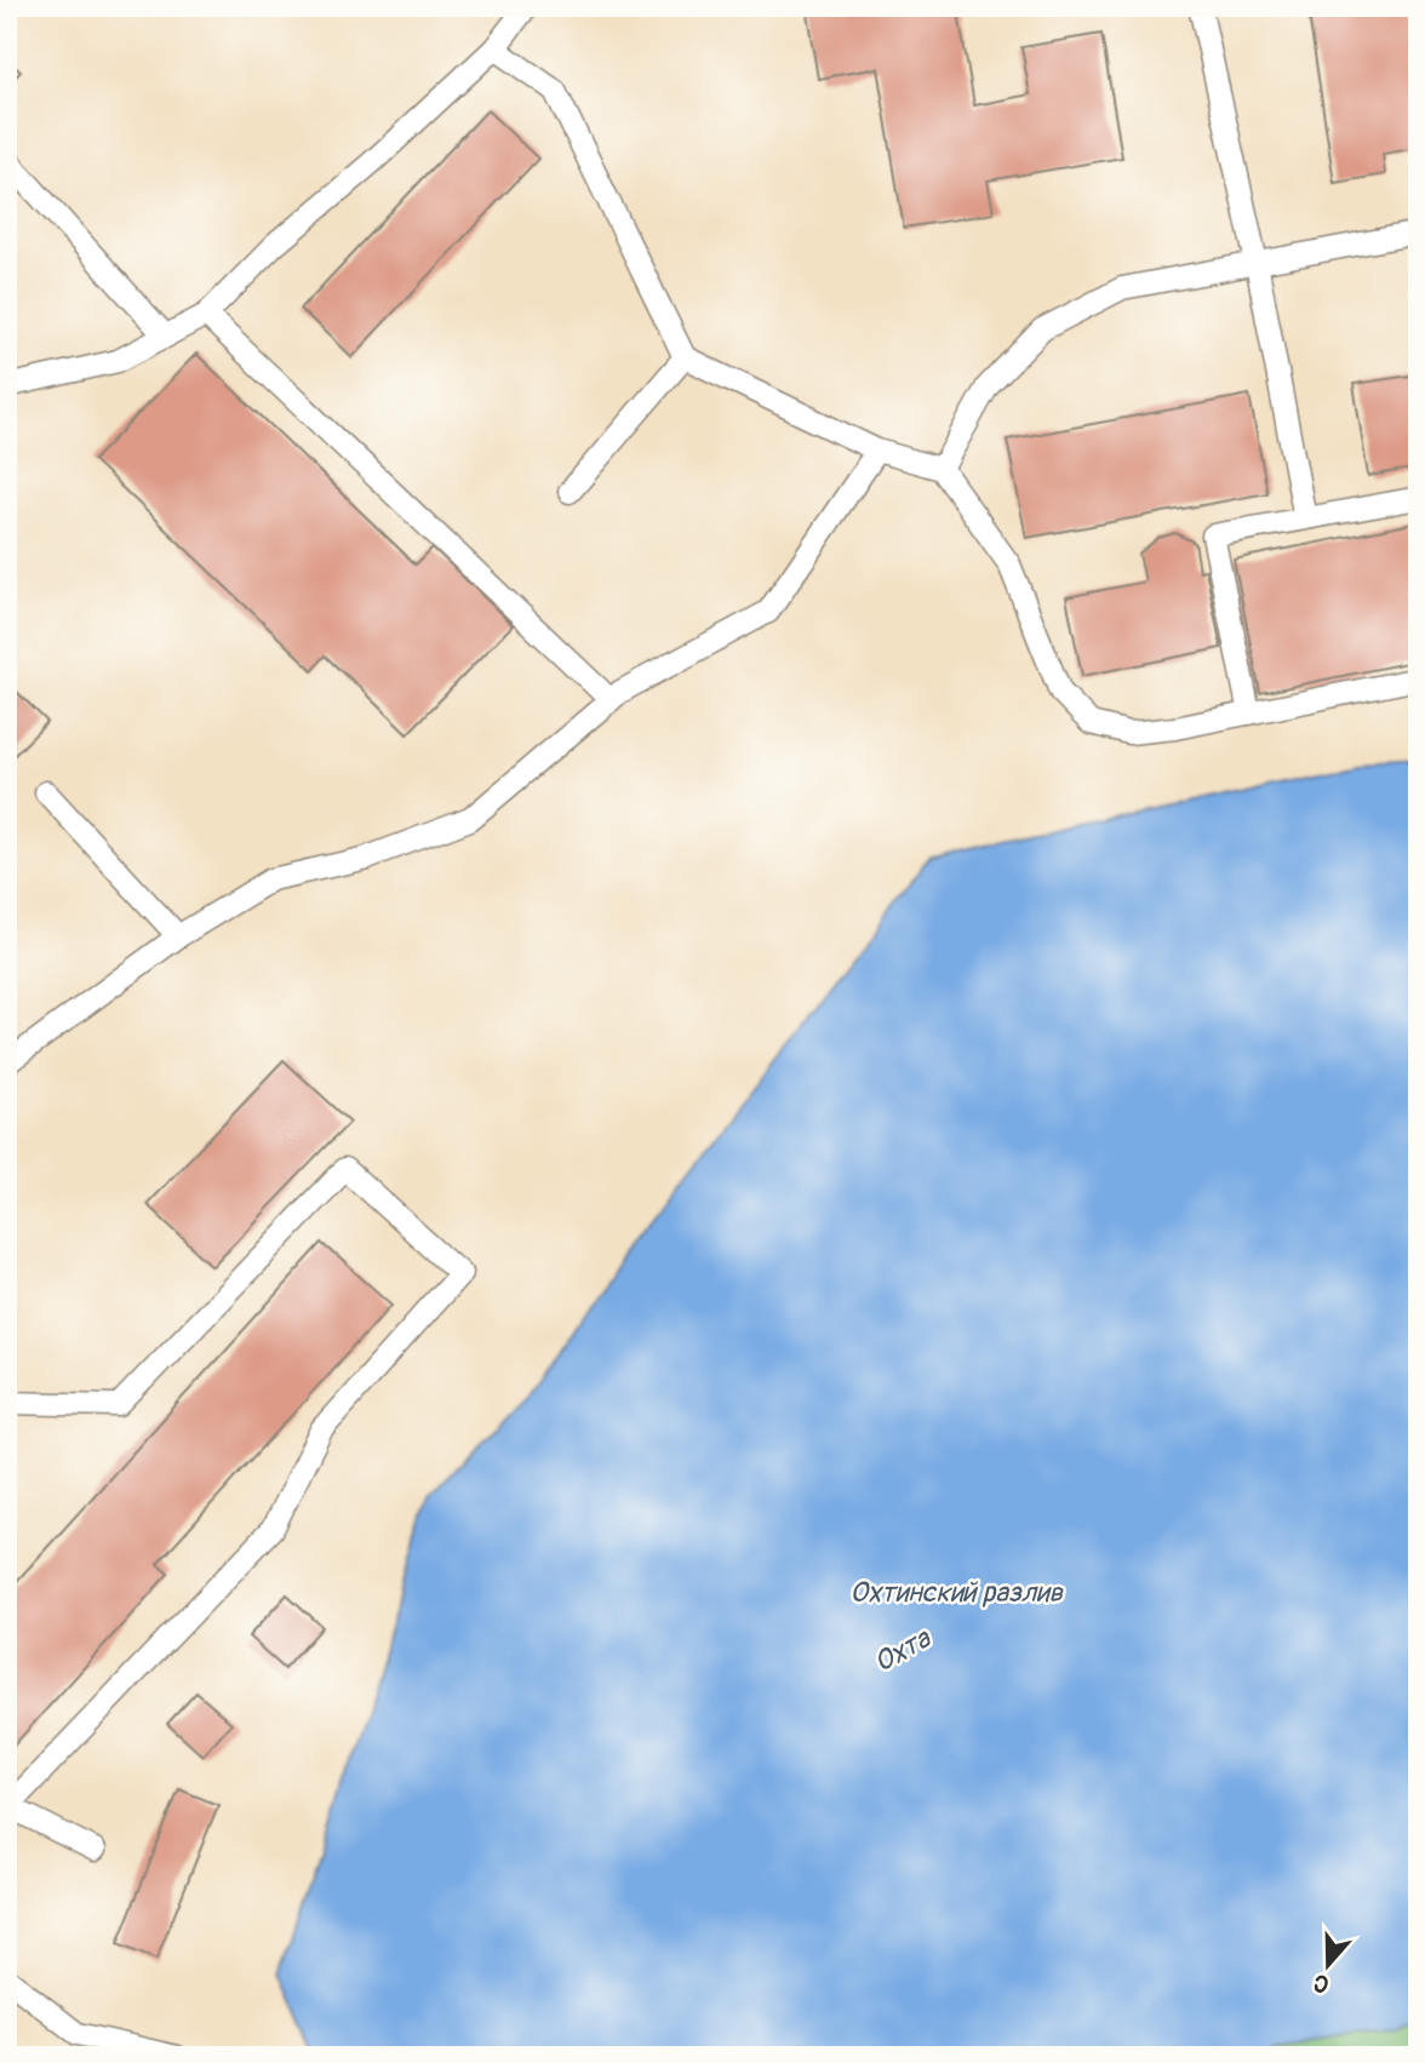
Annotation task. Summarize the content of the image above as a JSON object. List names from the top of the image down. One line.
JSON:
{"water":["Охтинский разлив","Охта"],"north":"bottom"}
